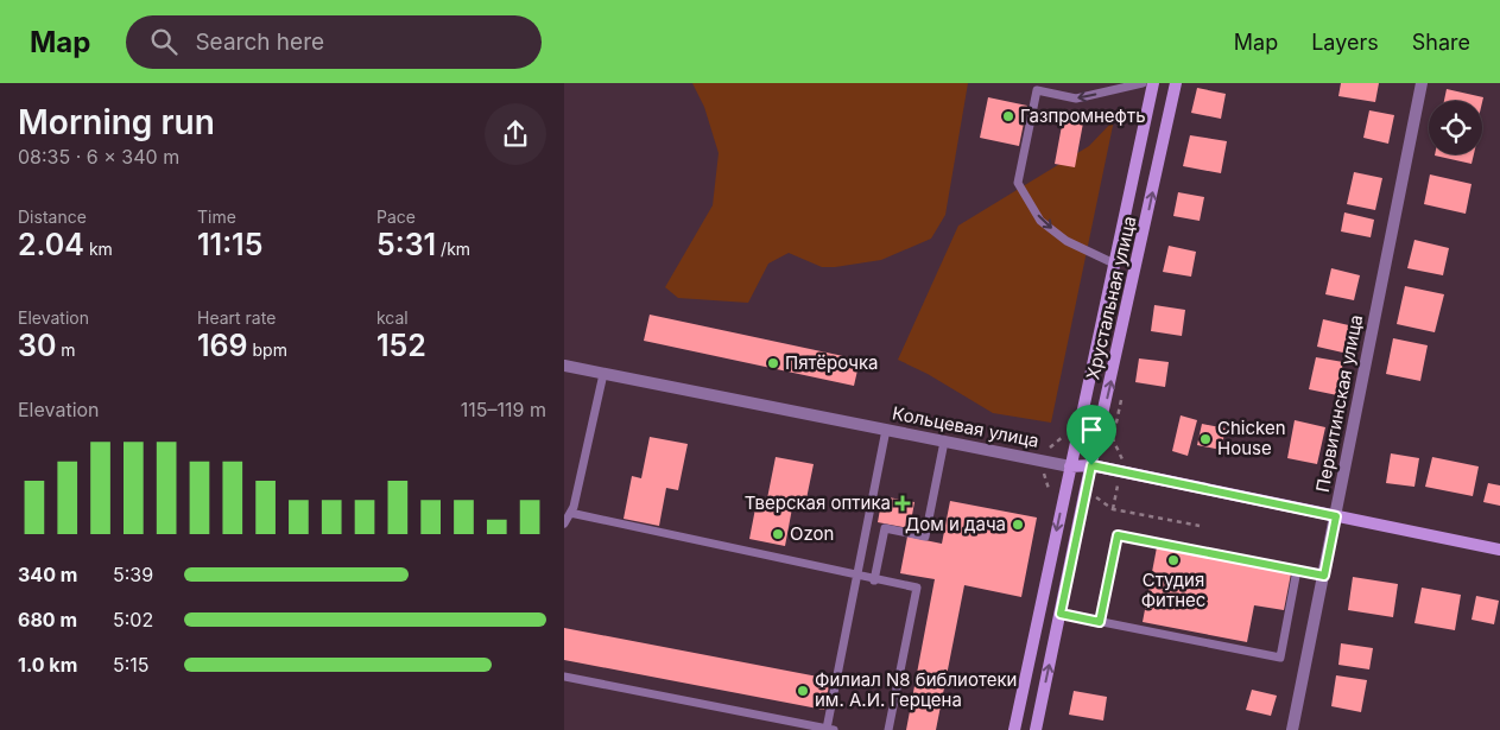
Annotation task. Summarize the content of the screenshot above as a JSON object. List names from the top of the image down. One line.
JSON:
{"streets":{"main road":["Хрустальная улица","Кольцевая улица"],"street":["Первитинская улица"]},"crossings":[["Хрустальная улица","Кольцевая улица"],["Первитинская улица","Кольцевая улица"]],"places":{"other":["Газпромнефть","Пятёрочка","Chicken House","Дом и дача","Ozon","Студия Фитнес","Филиал N8 библиотеки им. А.И. Герцена"],"health":["Тверская оптика"]},"page":{"header":"Map","search":"Search here","nav":["Map","Layers","Share"],"heading":["Morning run","08:35 · 6 × 340 m"],"stats":[["Distance","2.04 km"],["Time","11:15"],["Pace","5:31 /km"],["Elevation","30 m"],["Heart rate","169 bpm"],["kcal","152"]],"chart":["Elevation","115–119 m"],"list":[{"name":"340 m","note":"5:39"},{"name":"680 m","note":"5:02"},{"name":"1.0 km","note":"5:15"}]}}
